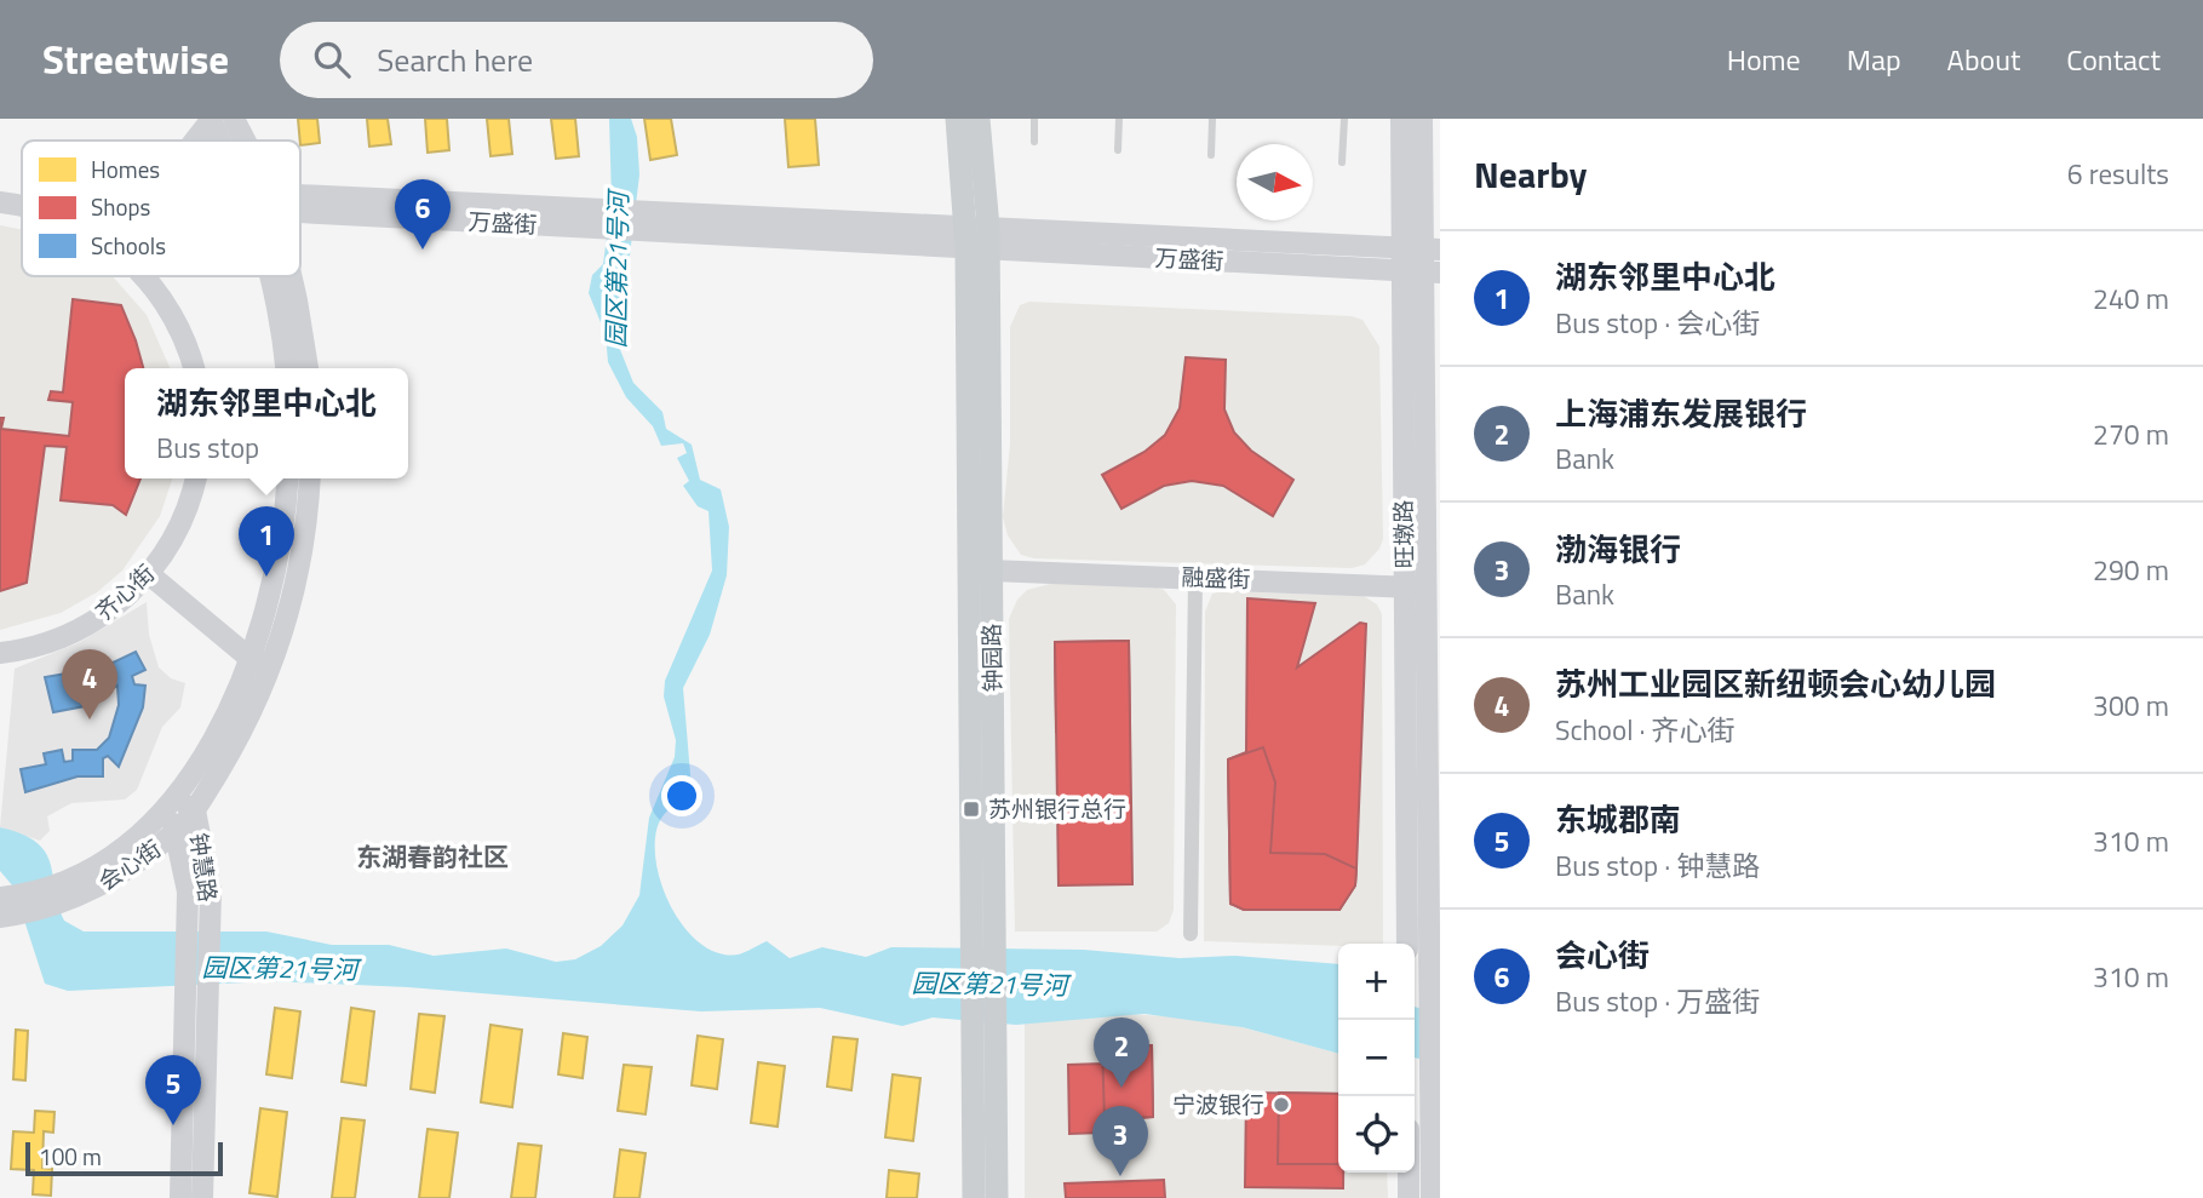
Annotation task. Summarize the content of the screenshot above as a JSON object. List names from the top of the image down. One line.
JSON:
{"streets":{"main road":["万盛街","旺墩路","融盛街","齐心街","钟园路","会心街","钟慧路"]},"crossings":[["万盛街","旺墩路"],["万盛街","钟园路"],["旺墩路","融盛街"],["融盛街","钟园路"],["会心街","钟慧路"]],"districts":["东湖春韵社区"],"water":["园区第21号河"],"places":{"transit":["苏州银行总行"],"other":["宁波银行"]},"legend":["Homes","Shops","Schools"],"scale_bar":"100 m","north":"right","page":{"header":"Streetwise","search":"Search here","nav":["Home","Map","About","Contact"],"heading":["Nearby","6 results"],"pins":["6","1","4","2","5","3"],"list":[{"mark":"1","name":"湖东邻里中心北","note":"Bus stop · 会心街","value":"240 m"},{"mark":"2","name":"上海浦东发展银行","note":"Bank","value":"270 m"},{"mark":"3","name":"渤海银行","note":"Bank","value":"290 m"},{"mark":"4","name":"苏州工业园区新纽顿会心幼儿园","note":"School · 齐心街","value":"300 m"},{"mark":"5","name":"东城郡南","note":"Bus stop · 钟慧路","value":"310 m"},{"mark":"6","name":"会心街","note":"Bus stop · 万盛街","value":"310 m"}],"popup":["湖东邻里中心北","Bus stop"],"map_buttons":["+","−"],"scale":"100 m"}}
